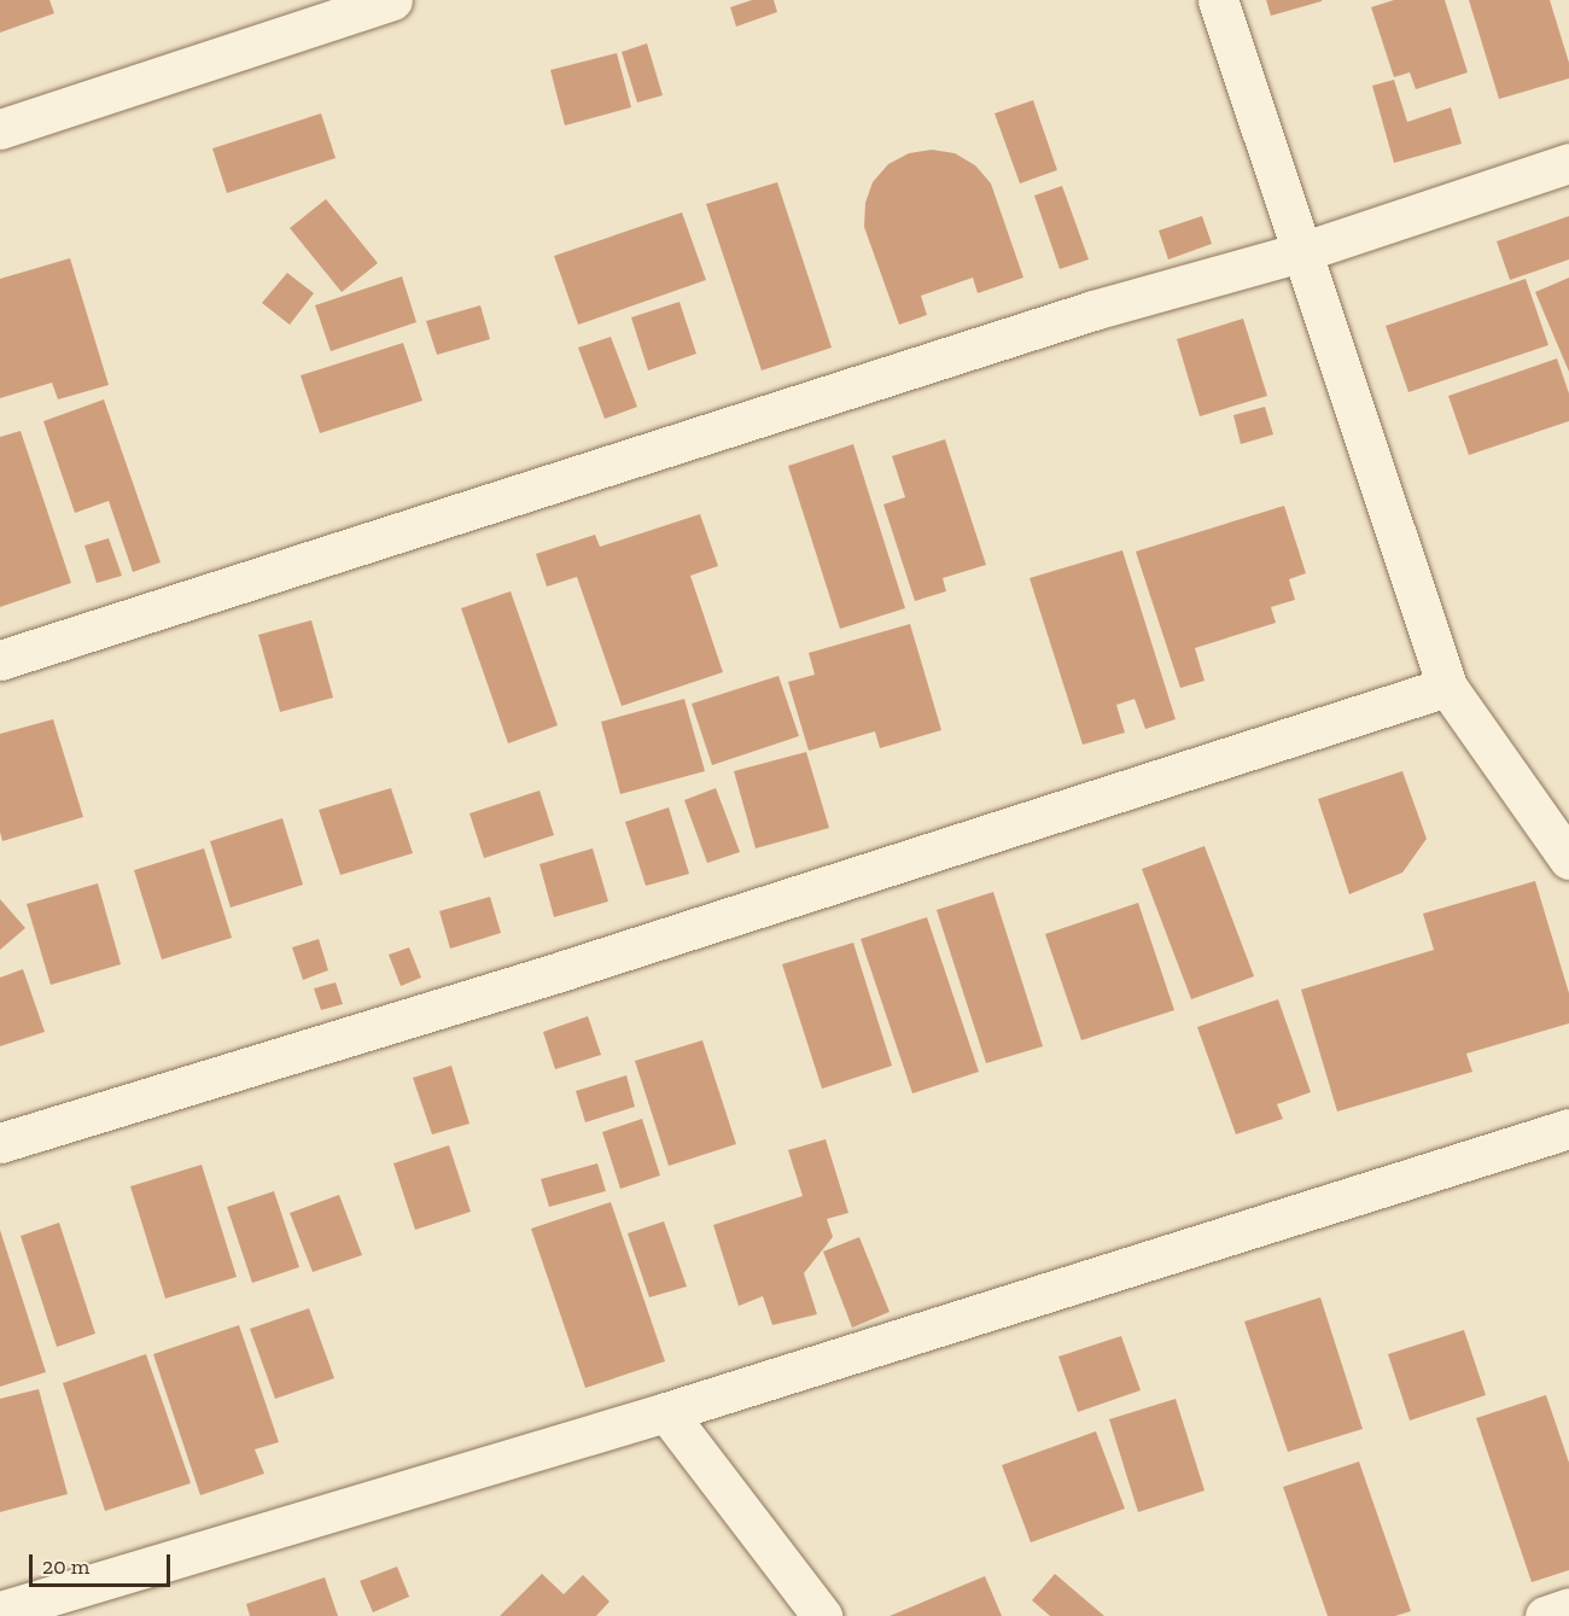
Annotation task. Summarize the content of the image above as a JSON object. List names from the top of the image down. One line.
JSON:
{"scale_bar":"20 m"}
